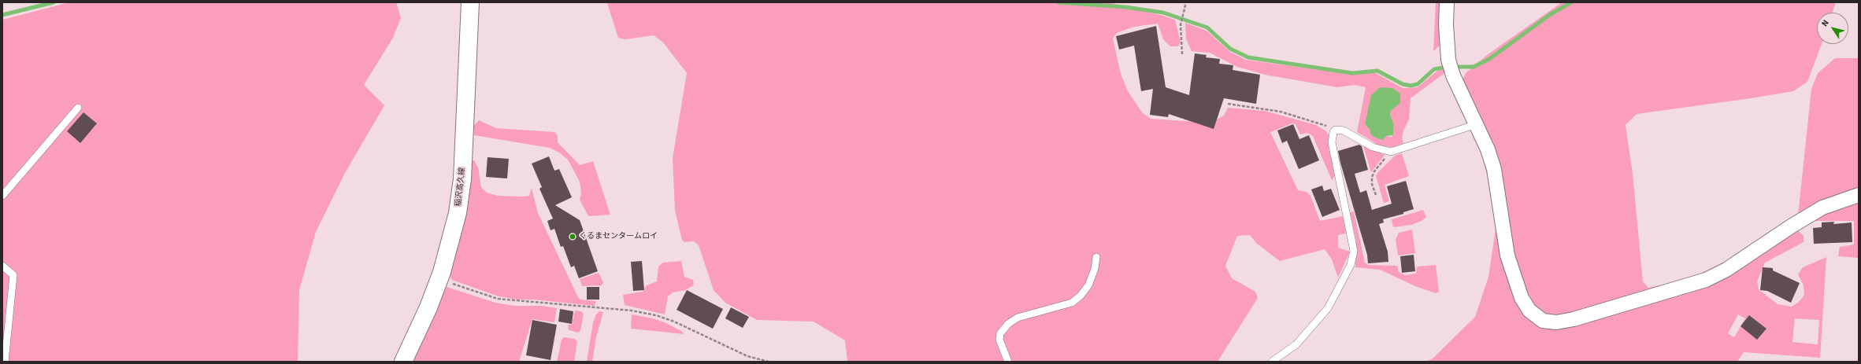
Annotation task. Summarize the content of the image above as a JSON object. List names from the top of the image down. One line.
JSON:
{"streets":{"main road":["稲沢高久線"]},"places":["くるまセンタームロイ"],"north":"top left"}
